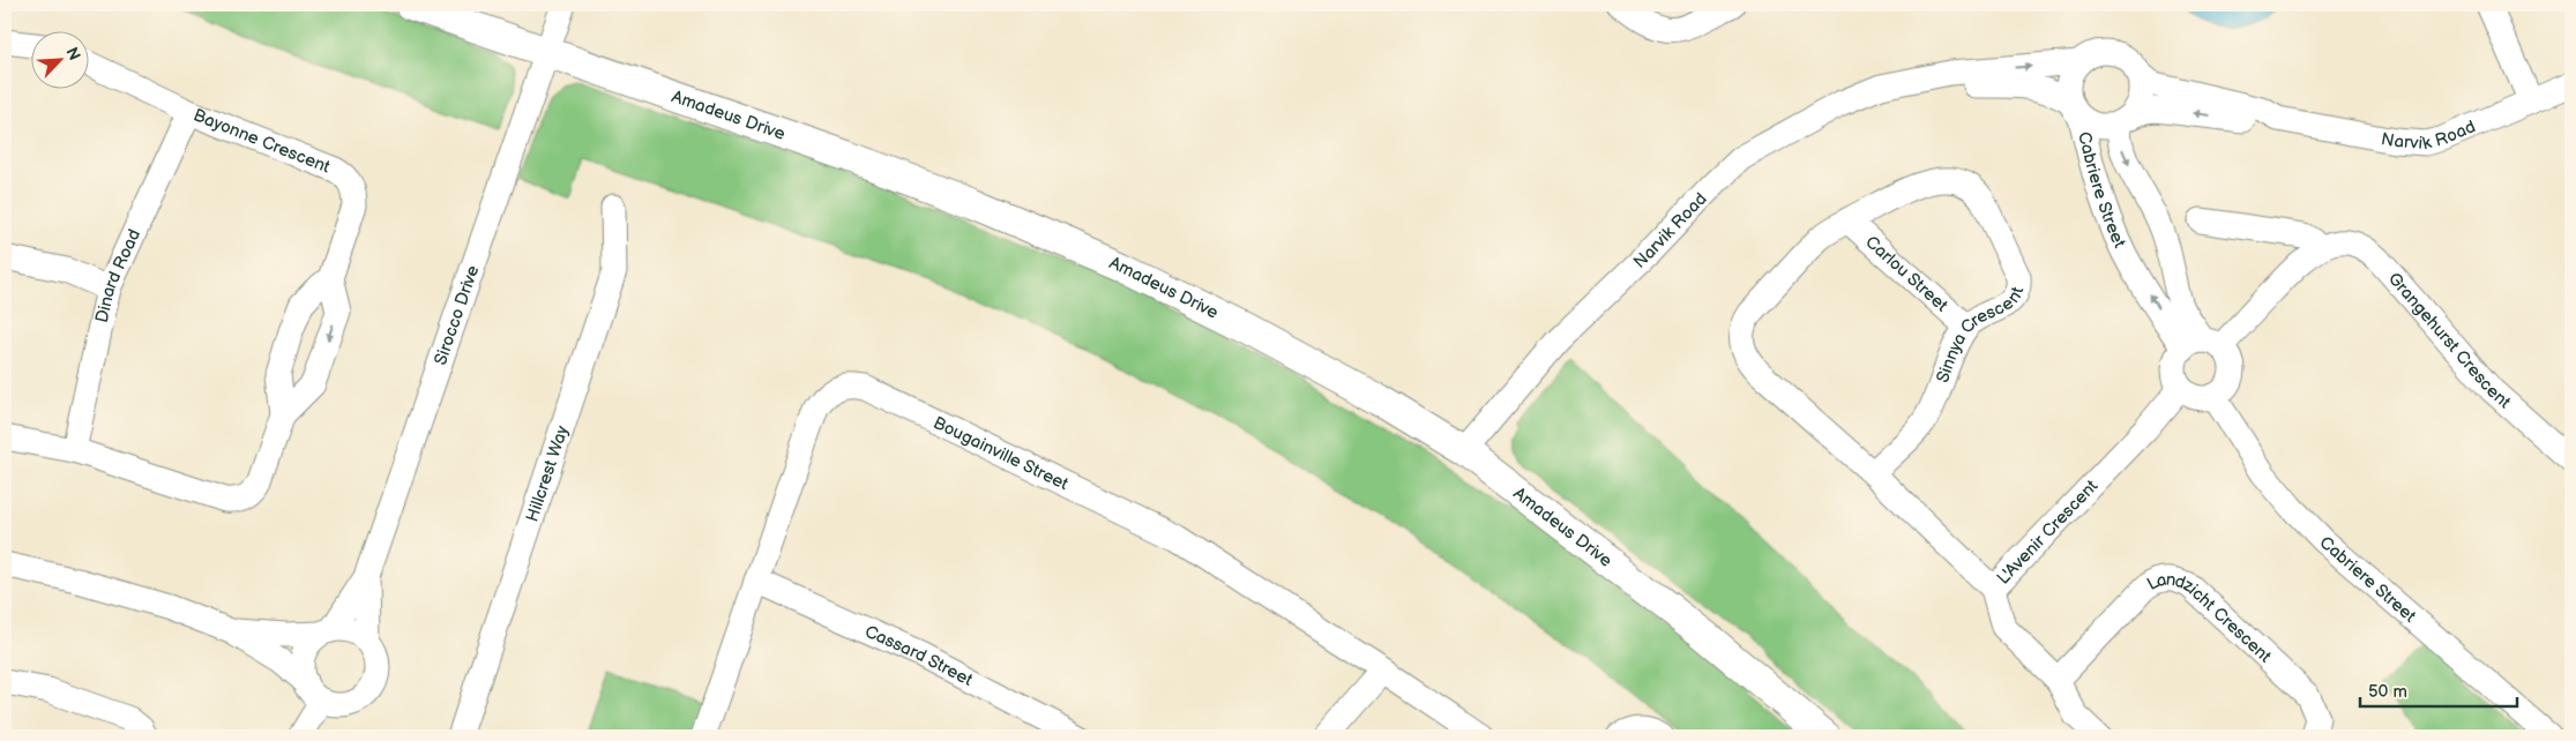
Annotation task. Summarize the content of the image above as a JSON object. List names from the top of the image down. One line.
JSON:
{"streets":{"street":["Amadeus Drive","Narvik Road","Bayonne Crescent","Cabriere Street","Carlou Street","Dinard Road","Sirocco Drive","Sinnya Crescent","Grangehurst Crescent","Bougainville Street","Hillcrest Way","L'Avenir Crescent","Landzicht Crescent","Cassard Street"]},"crossings":[["Amadeus Drive","Narvik Road"],["Amadeus Drive","Sirocco Drive"],["Narvik Road","Cabriere Street"],["Bayonne Crescent","Dinard Road"],["Cabriere Street","Grangehurst Crescent"],["Cabriere Street","L'Avenir Crescent"],["Carlou Street","Sinnya Crescent"],["Sinnya Crescent","L'Avenir Crescent"],["Grangehurst Crescent","L'Avenir Crescent"],["Bougainville Street","Cassard Street"],["L'Avenir Crescent","Landzicht Crescent"]],"scale_bar":"50 m","north":"top right"}
